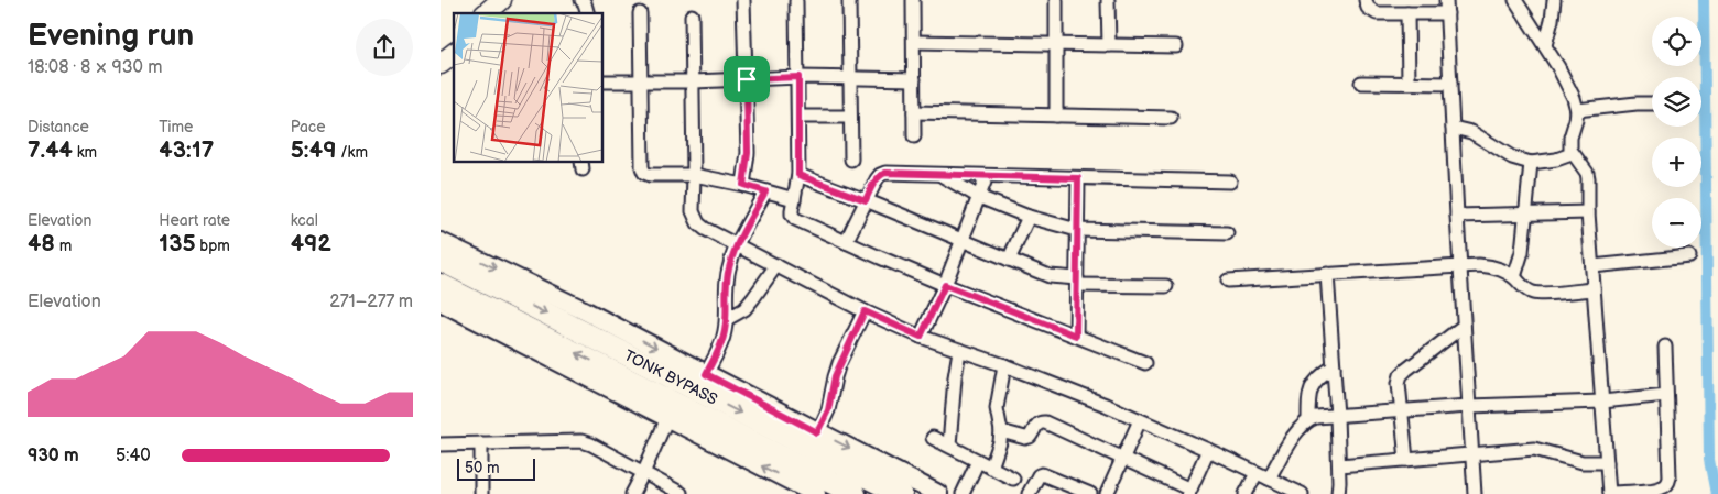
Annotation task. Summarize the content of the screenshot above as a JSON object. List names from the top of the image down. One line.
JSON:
{"streets":{"highway":["TONK BYPASS"]},"scale_bar":"50 m","page":{"heading":["Evening run","18:08 · 8 × 930 m"],"map_buttons":["+","−"],"stats":[["Distance","7.44 km"],["Time","43:17"],["Pace","5:49 /km"],["Elevation","48 m"],["Heart rate","135 bpm"],["kcal","492"]],"chart":["Elevation","271–277 m"],"list":[{"name":"930 m","note":"5:40"}],"scale":"50 m"}}
